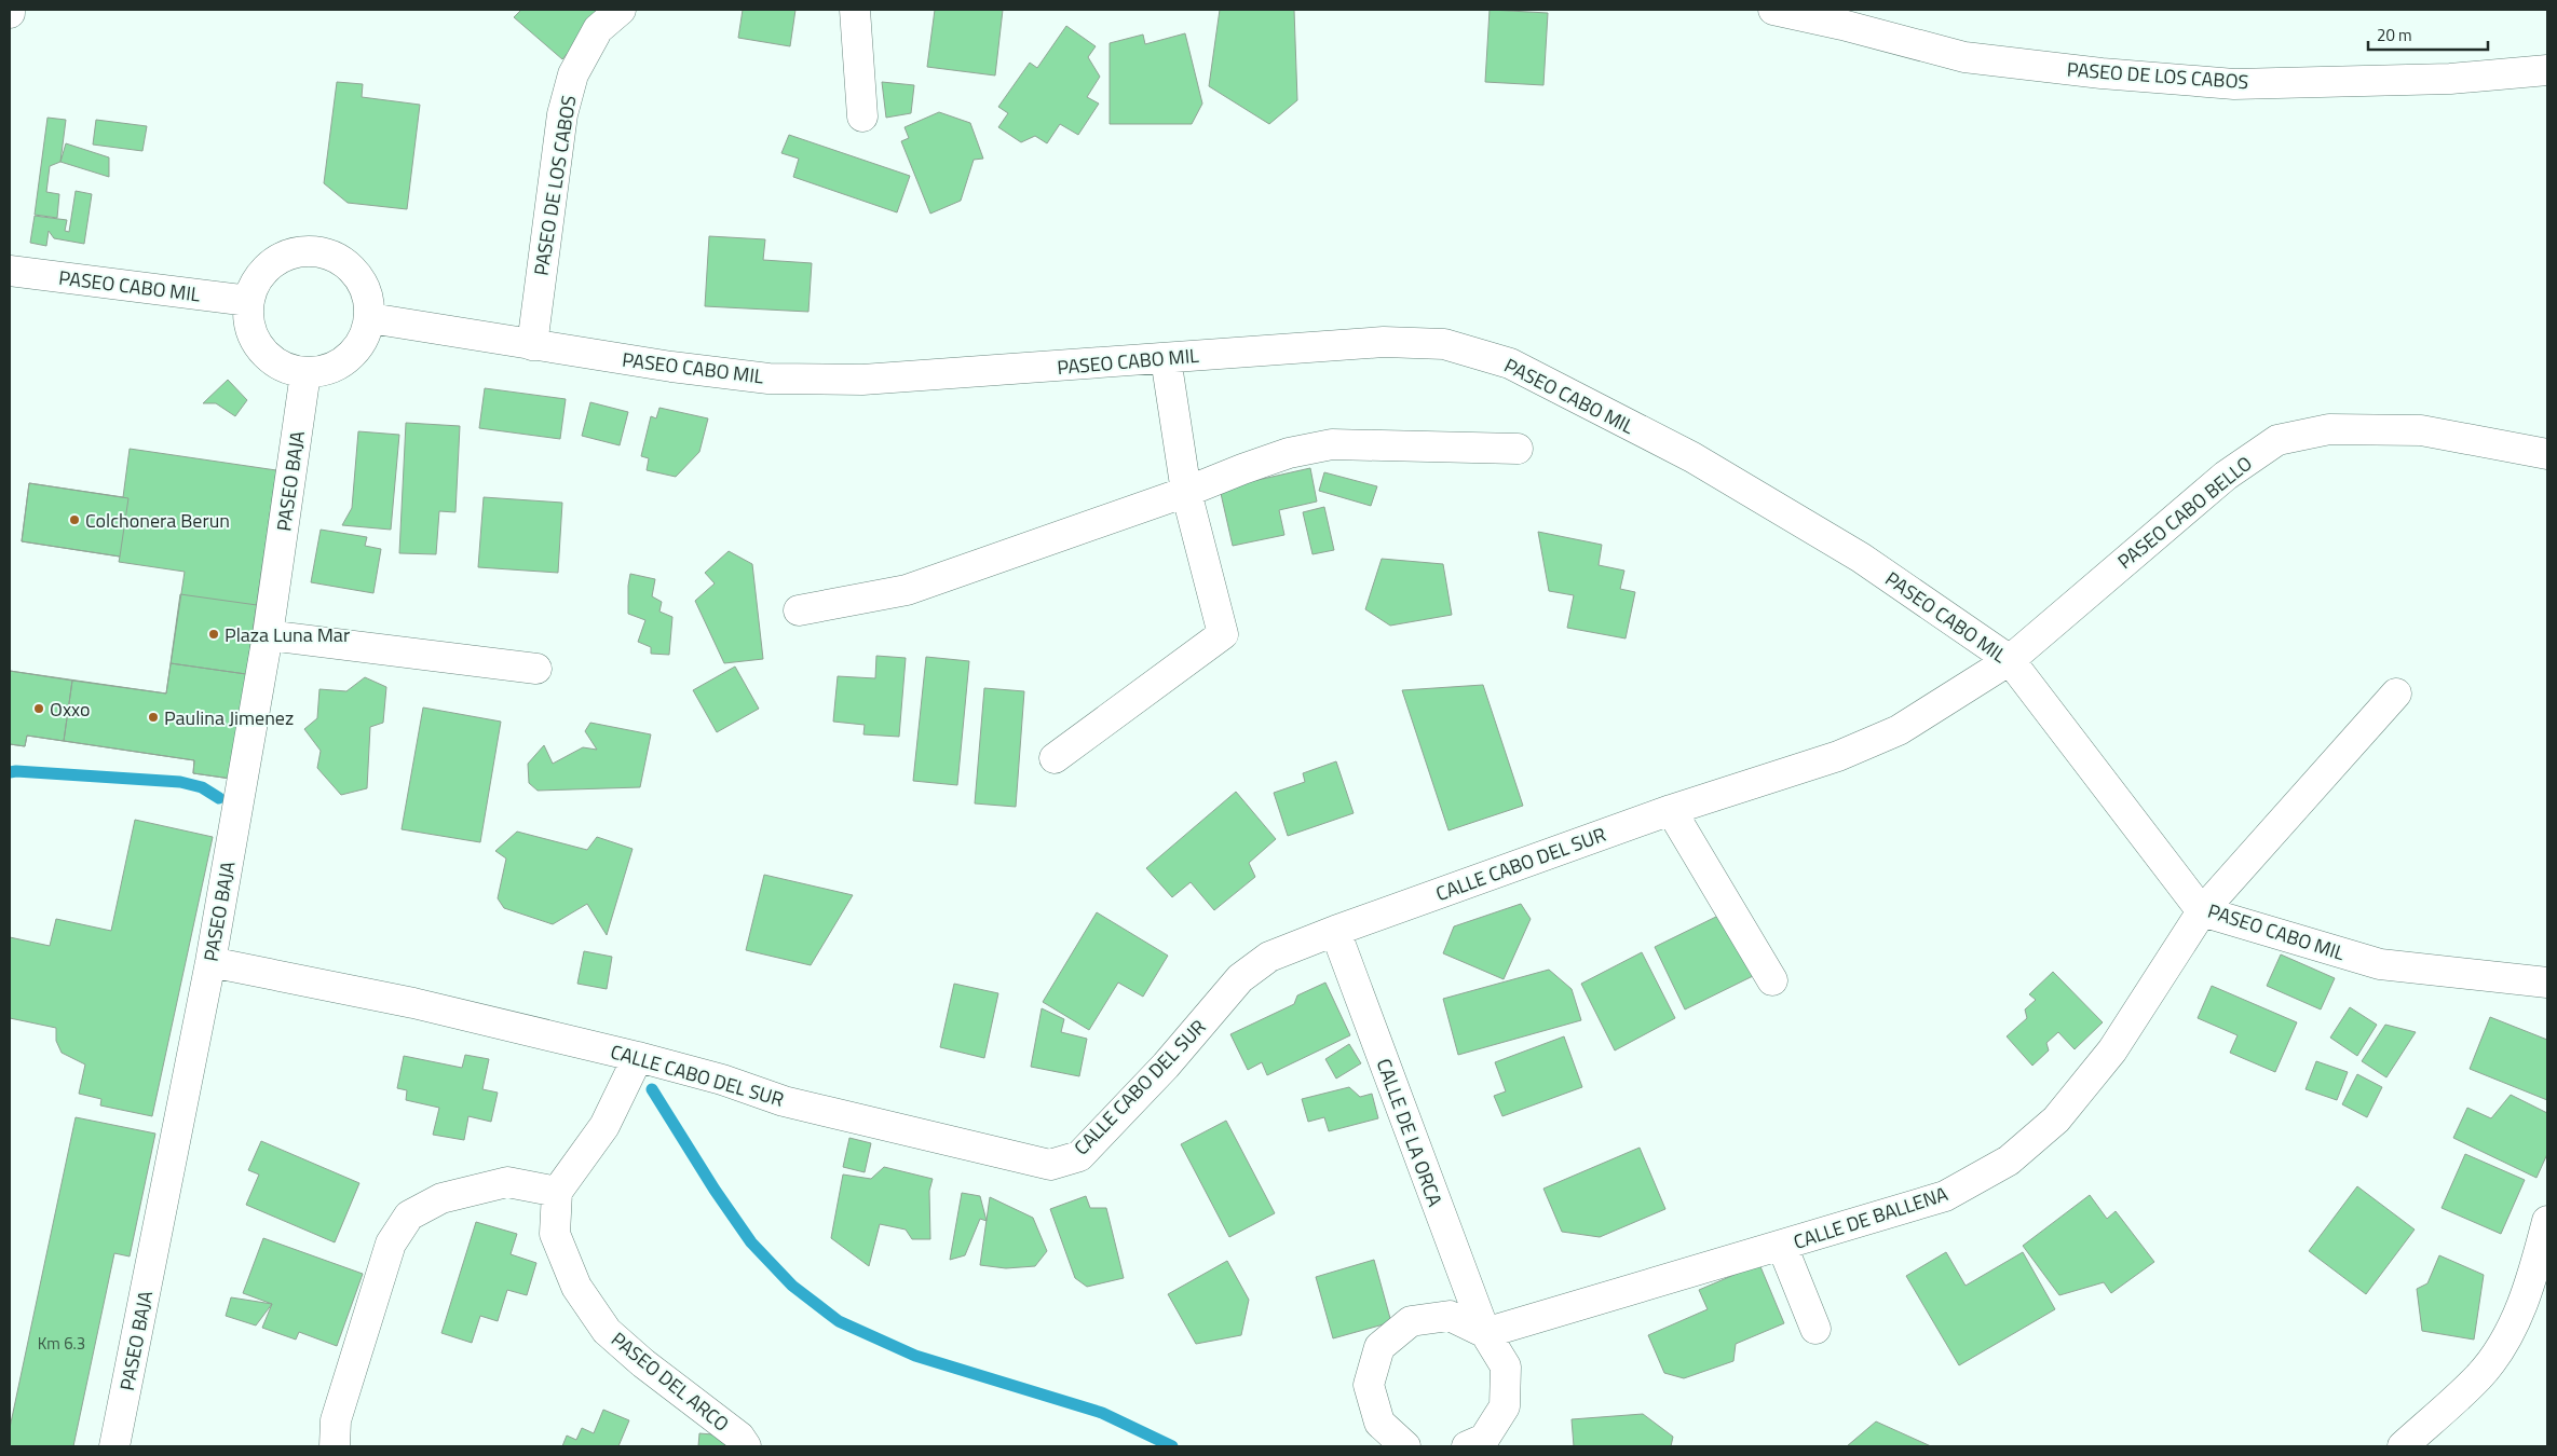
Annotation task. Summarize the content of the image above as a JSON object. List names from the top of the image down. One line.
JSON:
{"streets":{"street":["PASEO DE LOS CABOS","PASEO CABO MIL","PASEO BAJA","PASEO CABO BELLO","CALLE CABO DEL SUR","CALLE DE LA ORCA","CALLE DE BALLENA","PASEO DEL ARCO"]},"crossings":[["PASEO DE LOS CABOS","PASEO CABO MIL"],["PASEO CABO MIL","PASEO BAJA"],["PASEO CABO MIL","PASEO CABO BELLO"],["PASEO CABO MIL","CALLE CABO DEL SUR"],["PASEO CABO MIL","CALLE DE BALLENA"],["PASEO BAJA","CALLE CABO DEL SUR"],["PASEO CABO BELLO","CALLE CABO DEL SUR"],["CALLE CABO DEL SUR","CALLE DE LA ORCA"],["CALLE DE LA ORCA","CALLE DE BALLENA"]],"places":["Colchonera Berun","Plaza Luna Mar","Oxxo","Paulina Jimenez"],"house_numbers":["Km 6.3"],"scale_bar":"20 m"}
